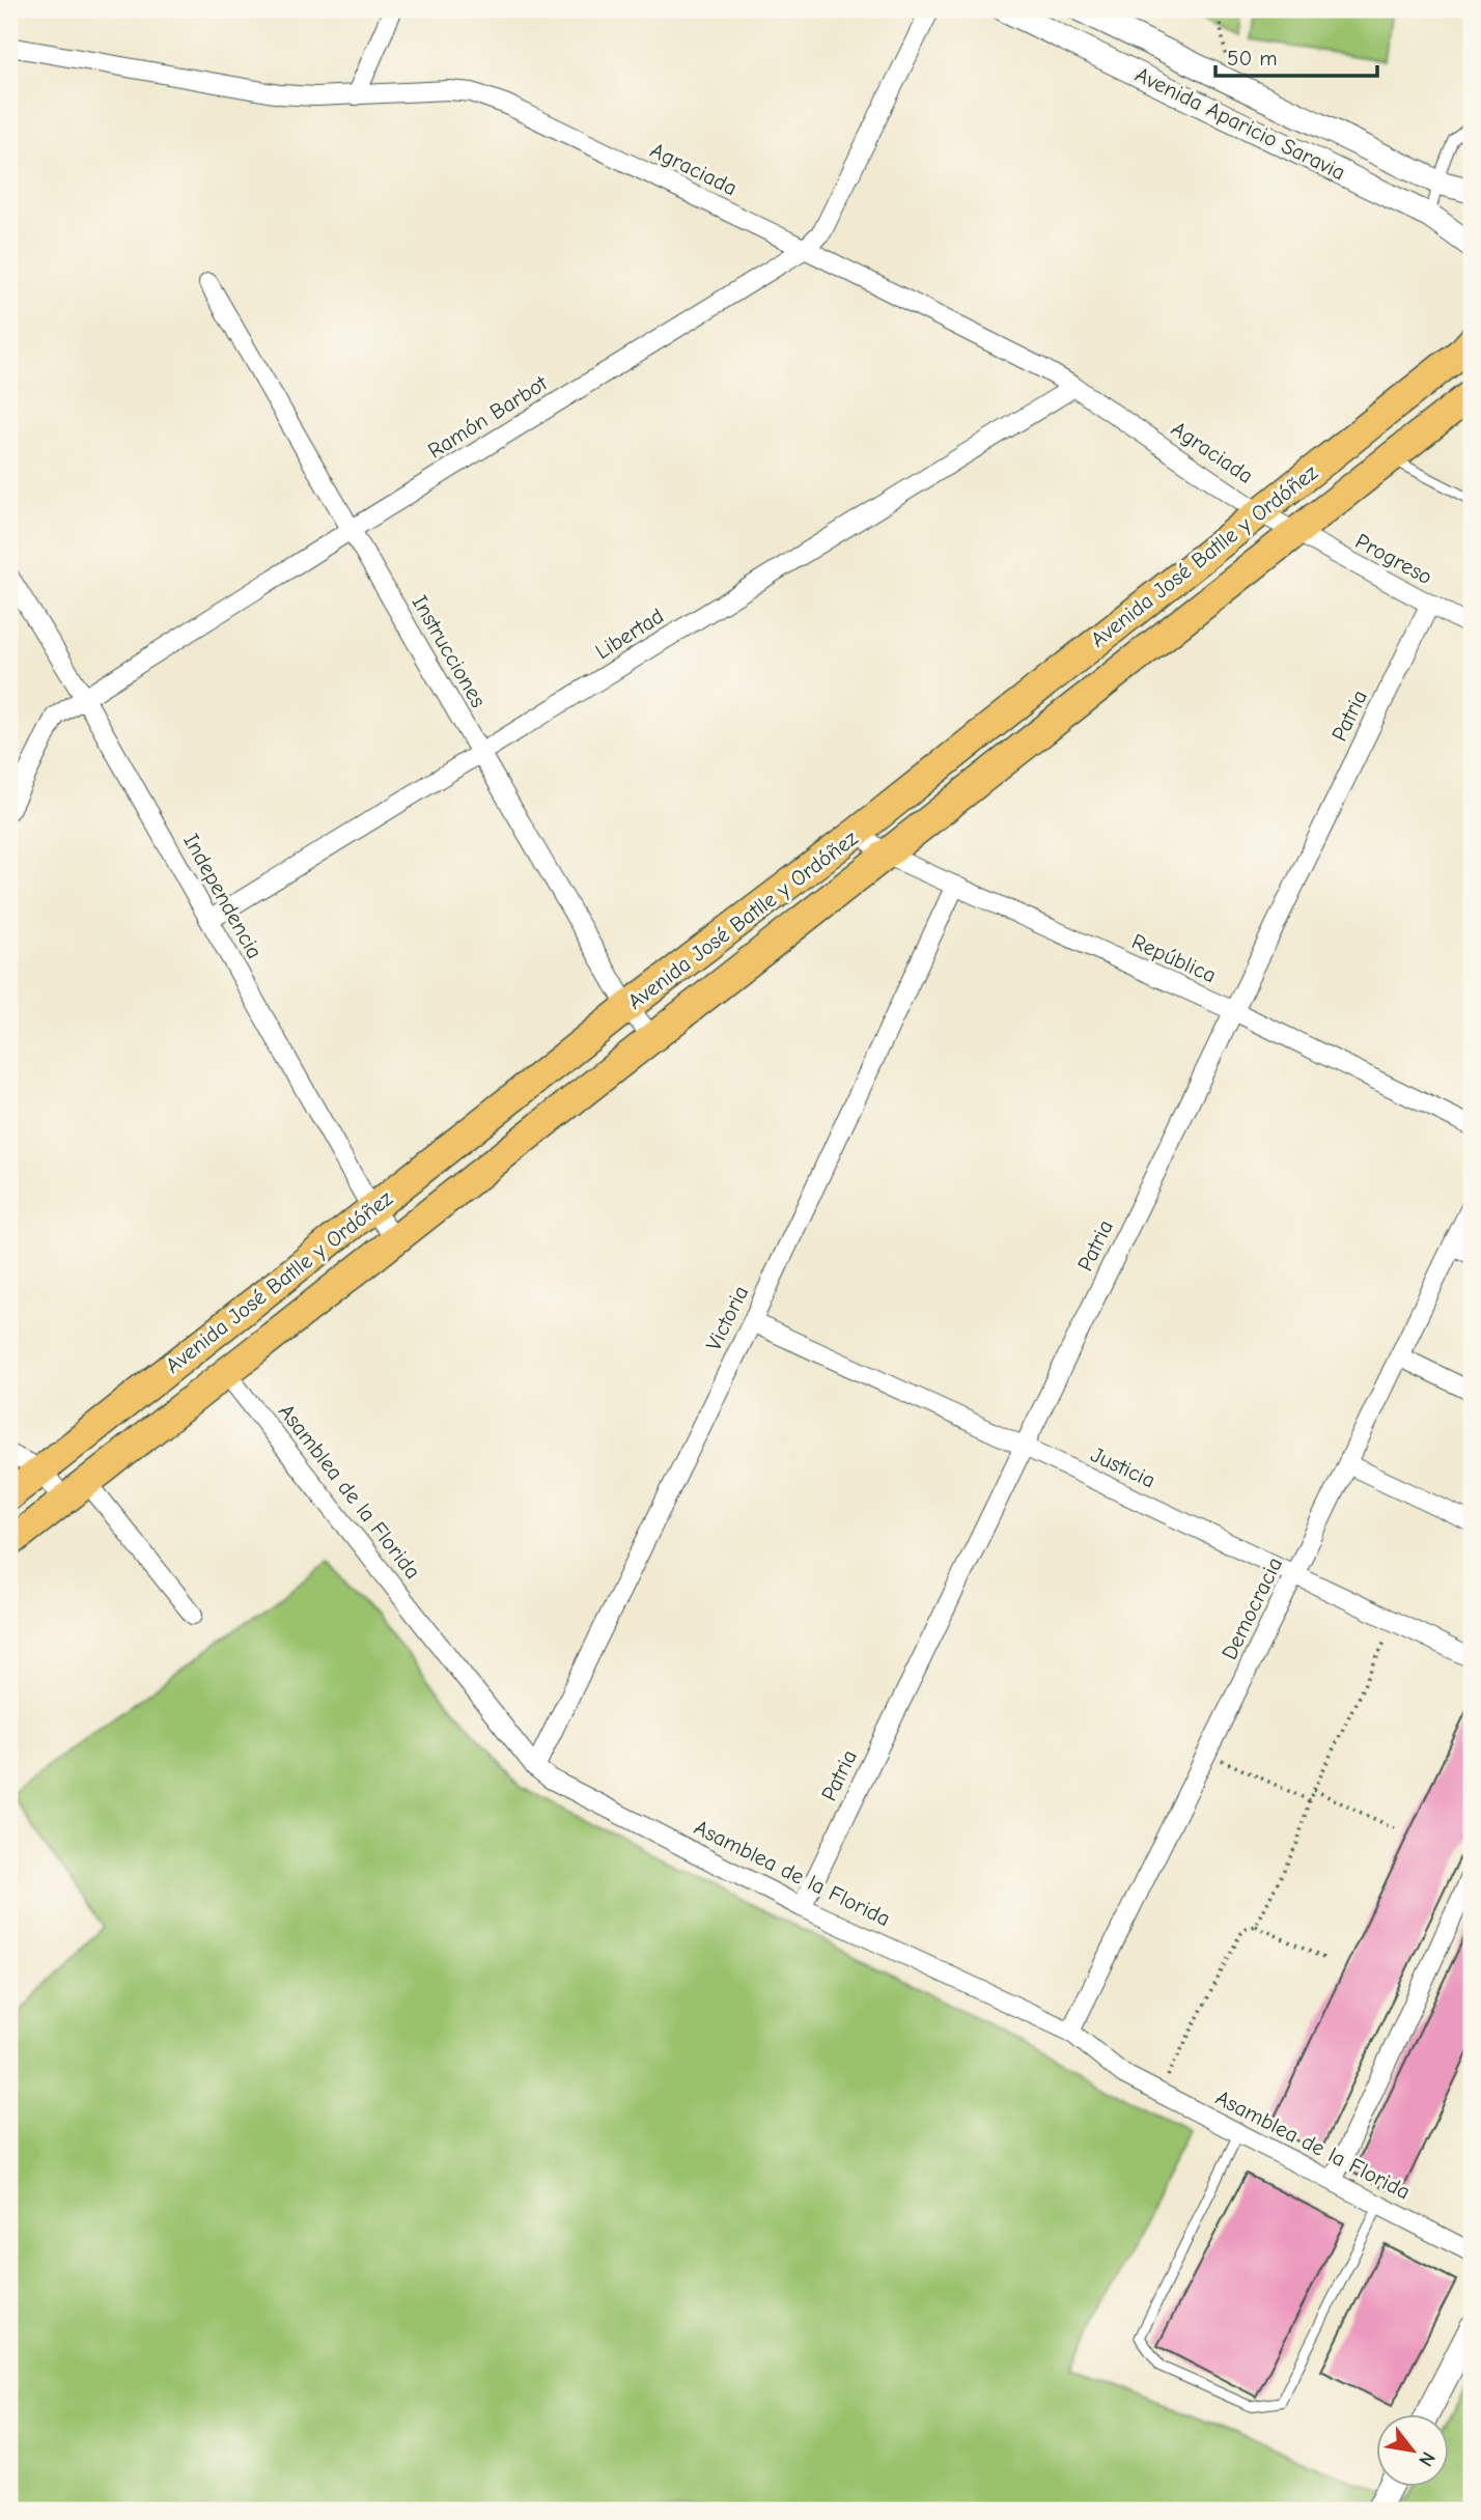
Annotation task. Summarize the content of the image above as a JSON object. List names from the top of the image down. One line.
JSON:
{"streets":{"main road":["Avenida José Batlle y Ordóñez"],"street":["Avenida Aparicio Saravia","Agraciada","Ramón Barbot","Progreso","Libertad","Instrucciones","Patria","Independencia","República","Victoria","Justicia","Asamblea de la Florida","Democracia"]},"crossings":[["Agraciada","Ramón Barbot"],["Agraciada","Avenida José Batlle y Ordóñez"],["Agraciada","Progreso"],["Agraciada","Libertad"],["Ramón Barbot","Instrucciones"],["Ramón Barbot","Independencia"],["Avenida José Batlle y Ordóñez","Progreso"],["Avenida José Batlle y Ordóñez","Instrucciones"],["Avenida José Batlle y Ordóñez","Independencia"],["Avenida José Batlle y Ordóñez","República"],["Avenida José Batlle y Ordóñez","Asamblea de la Florida"],["Progreso","Patria"],["Libertad","Instrucciones"],["Libertad","Independencia"],["Patria","República"],["Patria","Justicia"],["Patria","Asamblea de la Florida"],["República","Victoria"],["Victoria","Justicia"],["Victoria","Asamblea de la Florida"],["Justicia","Democracia"],["Asamblea de la Florida","Democracia"]],"scale_bar":"50 m","north":"bottom right"}
